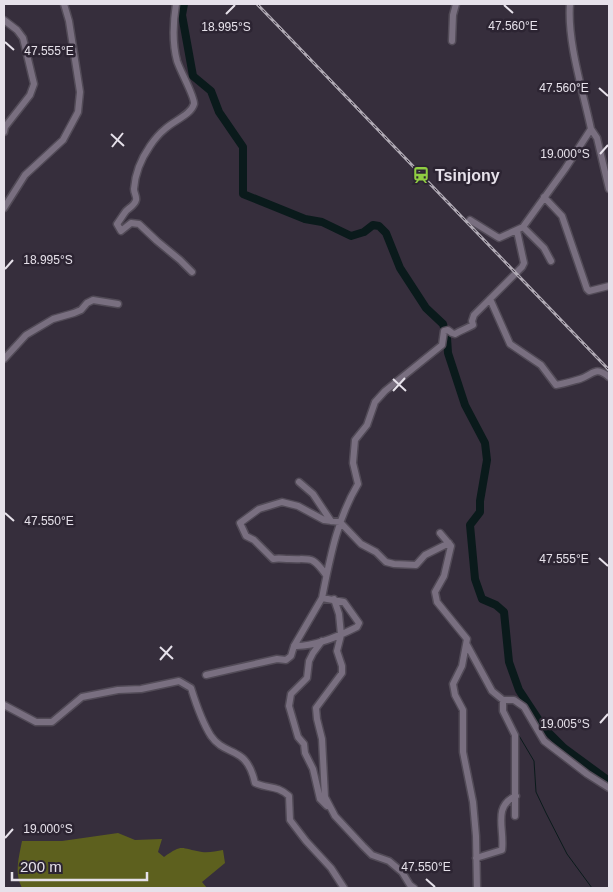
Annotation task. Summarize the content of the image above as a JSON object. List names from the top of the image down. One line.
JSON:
{"places":{"station":["Tsinjony"]},"scale_bar":"200 m","coordinates":["47.560°E","18.995°S","47.555°E","19.000°S","47.550°E","19.005°S"]}
